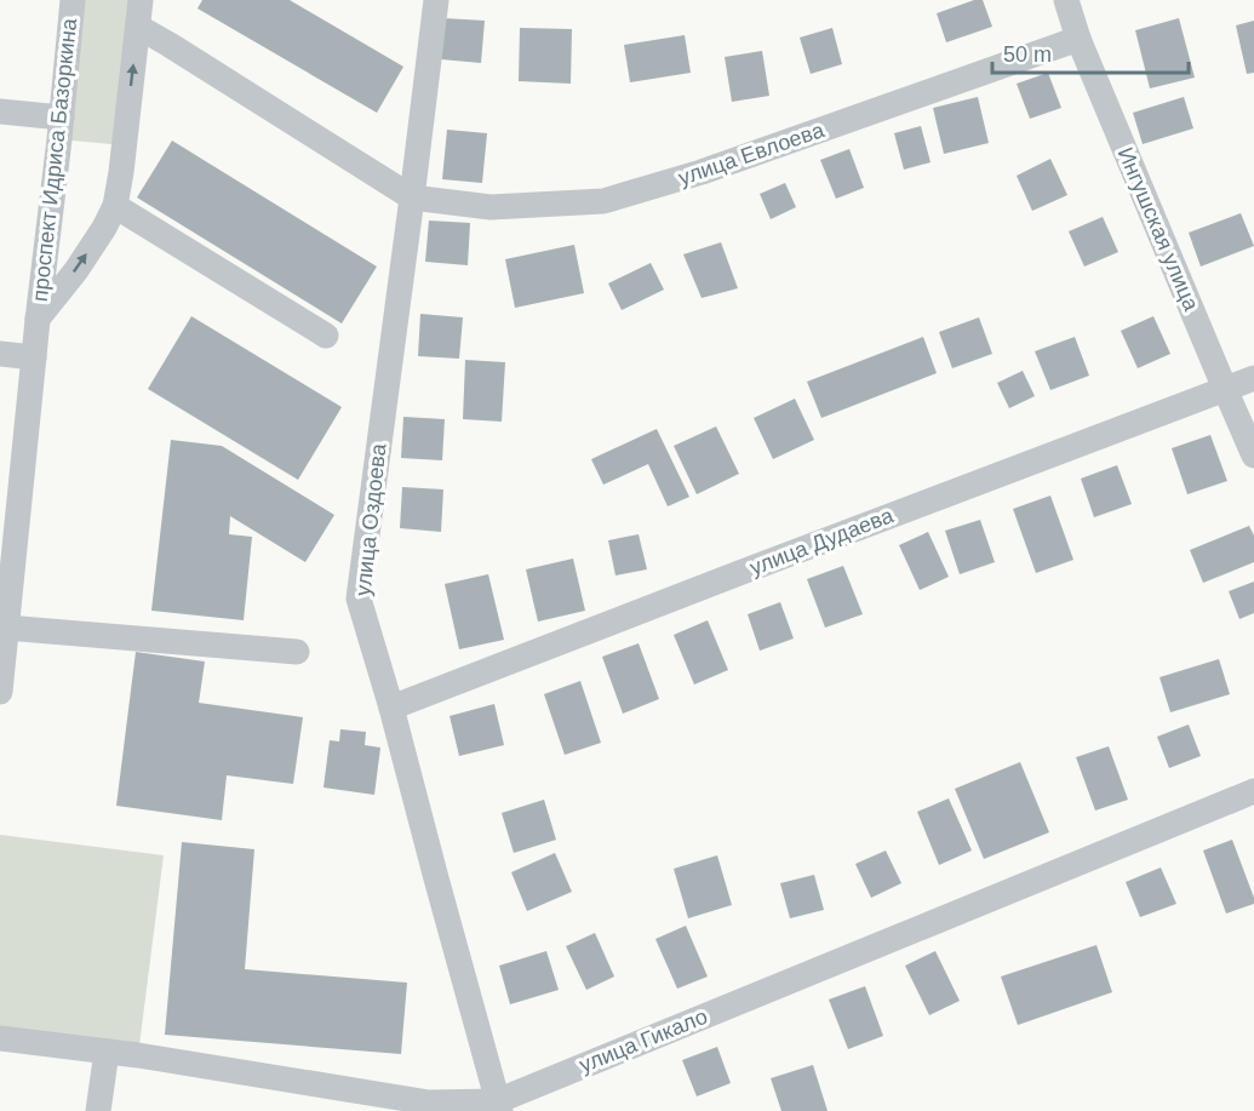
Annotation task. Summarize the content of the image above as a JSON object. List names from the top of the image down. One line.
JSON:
{"streets":{"street":["улица Евлоева","проспект Идриса Базоркина","Ингушская улица","улица Оздоева","улица Дудаева","улица Гикало"]},"crossings":[["улица Евлоева","Ингушская улица"],["улица Евлоева","улица Оздоева"],["Ингушская улица","улица Дудаева"],["улица Оздоева","улица Дудаева"],["улица Оздоева","улица Гикало"]],"scale_bar":"50 m"}
